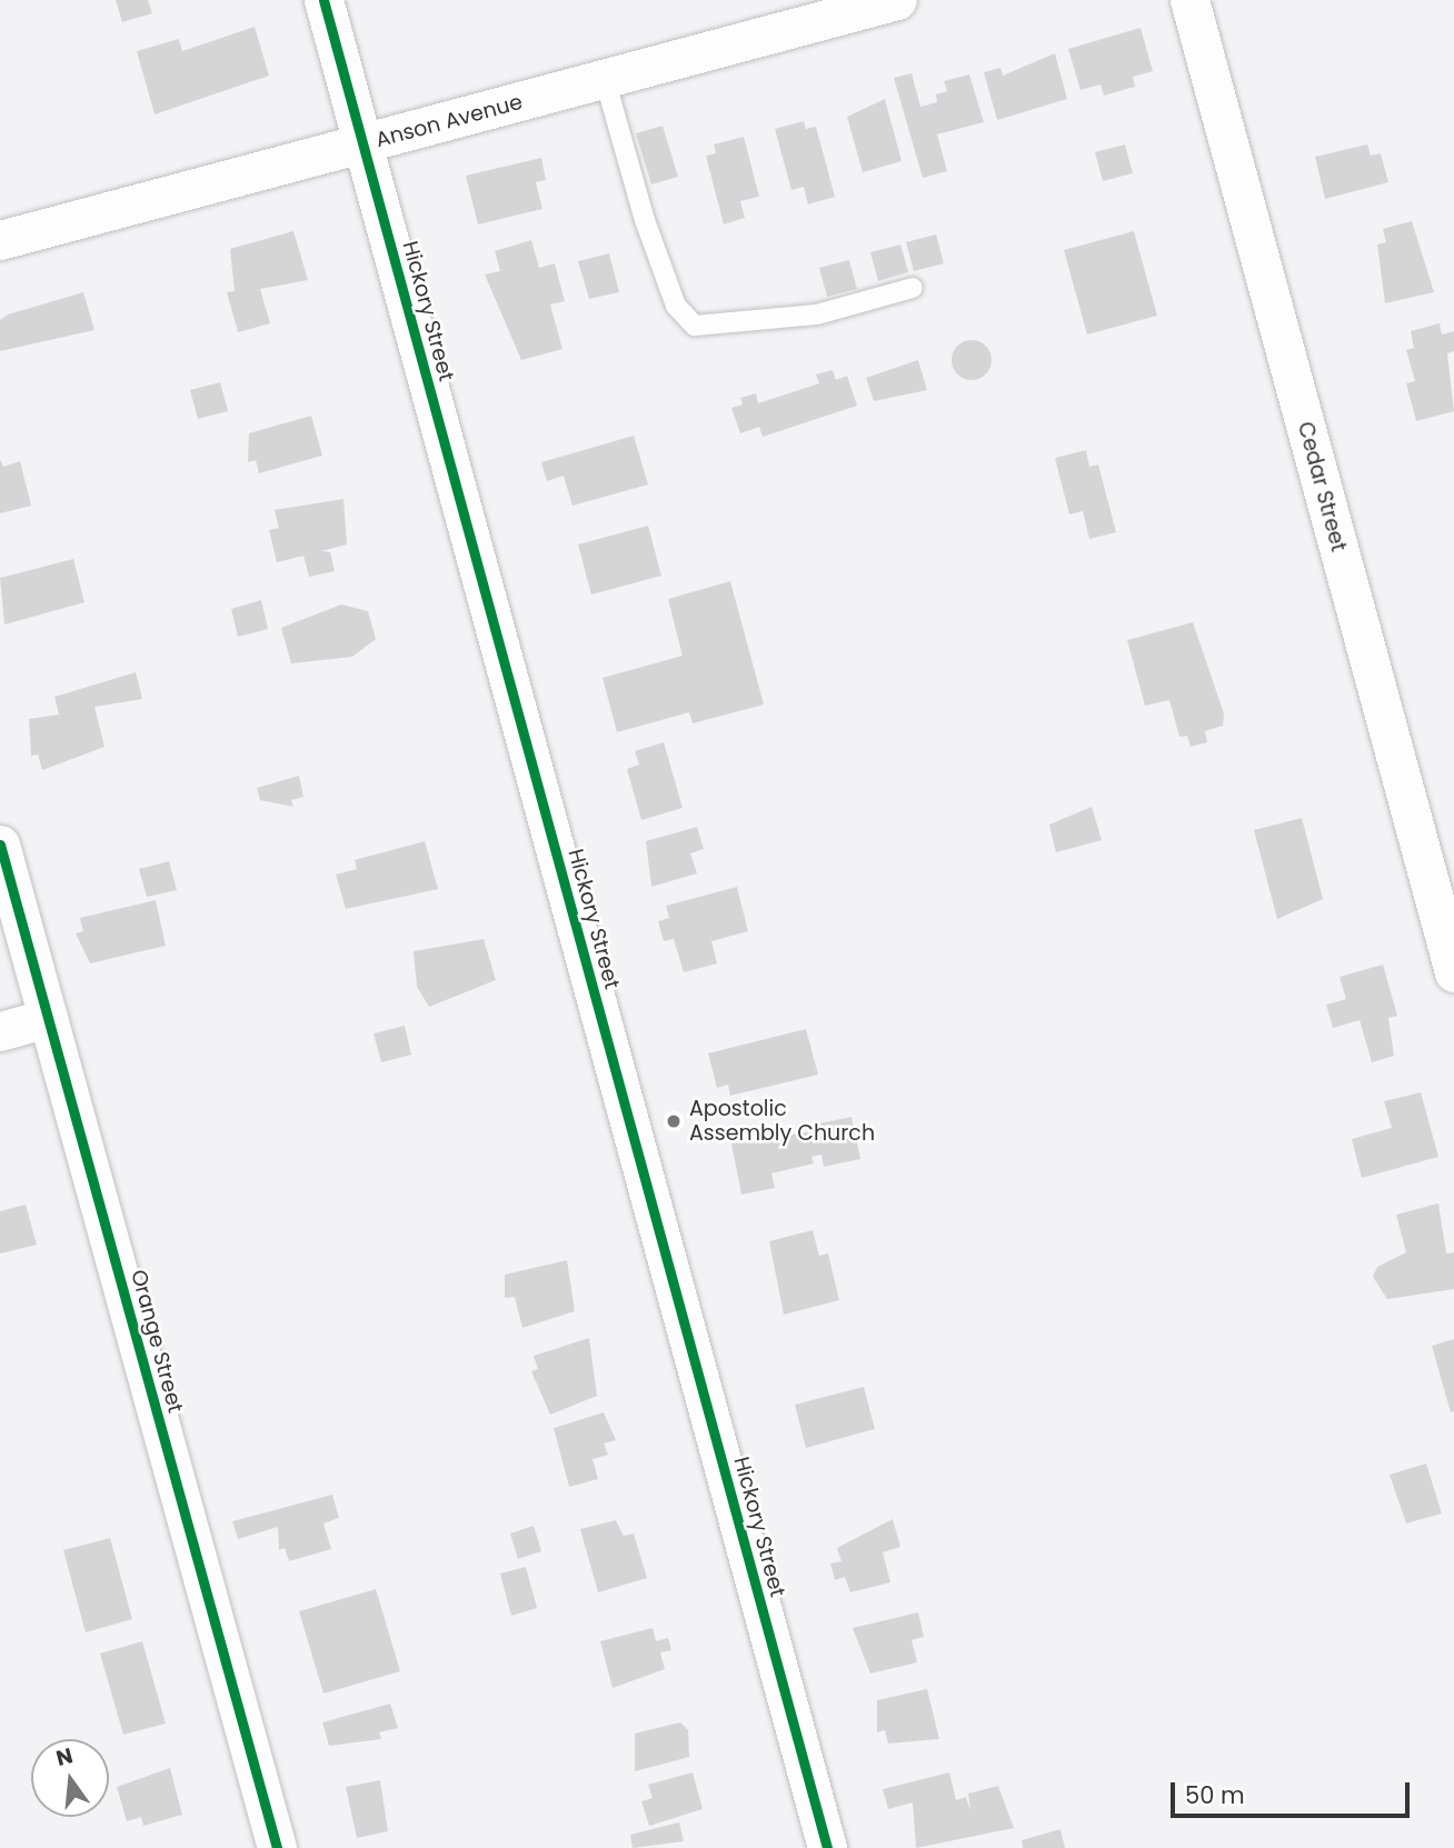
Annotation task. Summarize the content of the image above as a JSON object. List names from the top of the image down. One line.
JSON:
{"streets":{"street":["Anson Avenue","Hickory Street","Cedar Street","Orange Street"]},"crossings":[["Anson Avenue","Hickory Street"]],"places":["Apostolic Assembly Church"],"scale_bar":"50 m","north":"top"}
